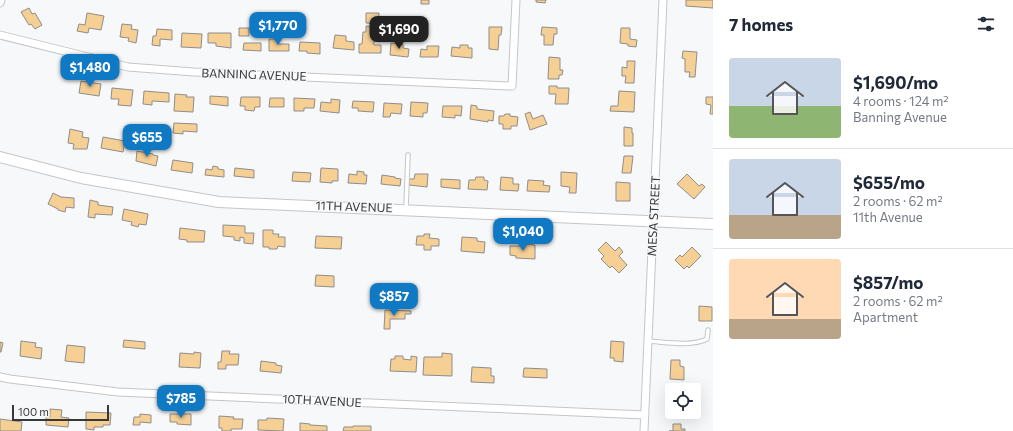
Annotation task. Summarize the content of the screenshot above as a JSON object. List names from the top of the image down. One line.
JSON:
{"streets":{"main road":["11TH AVENUE"],"street":["BANNING AVENUE","MESA STREET","10TH AVENUE"]},"crossings":[["11TH AVENUE","MESA STREET"],["MESA STREET","10TH AVENUE"]],"scale_bar":"100 m","page":{"heading":"7 homes","price":["$1,770","$1,690","$1,480","$655","$1,040","$857","$785"],"list":[{"name":"$1,690/mo","note":"4 rooms · 124 m² · Banning Avenue"},{"name":"$655/mo","note":"2 rooms · 62 m² · 11th Avenue"},{"name":"$857/mo","note":"2 rooms · 62 m² · Apartment"}],"scale":"100 m"}}
